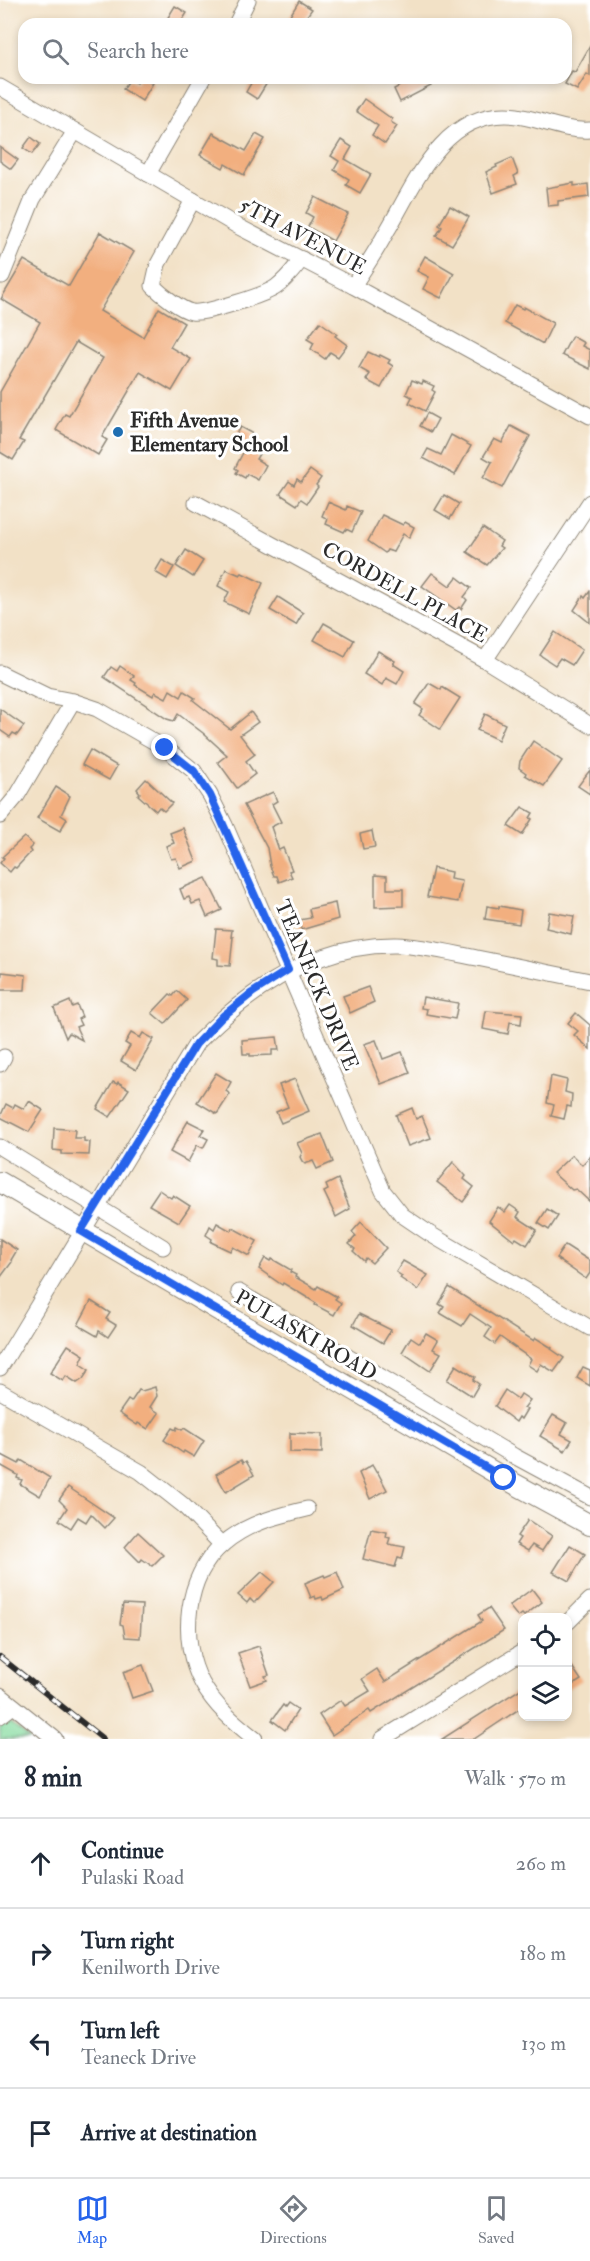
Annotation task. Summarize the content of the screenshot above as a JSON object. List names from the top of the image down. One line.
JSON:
{"streets":{"main road":["PULASKI ROAD"],"street":["5TH AVENUE","CORDELL PLACE","TEANECK DRIVE"]},"places":["Fifth Avenue Elementary School"],"page":{"search":"Search here","heading":["8 min","Walk · 570 m"],"list":[["Continue","Pulaski Road","260 m"],["Turn right","Kenilworth Drive","180 m"],["Turn left","Teaneck Drive","130 m"],"Arrive at destination"],"nav":["Map","Directions","Saved"]}}
